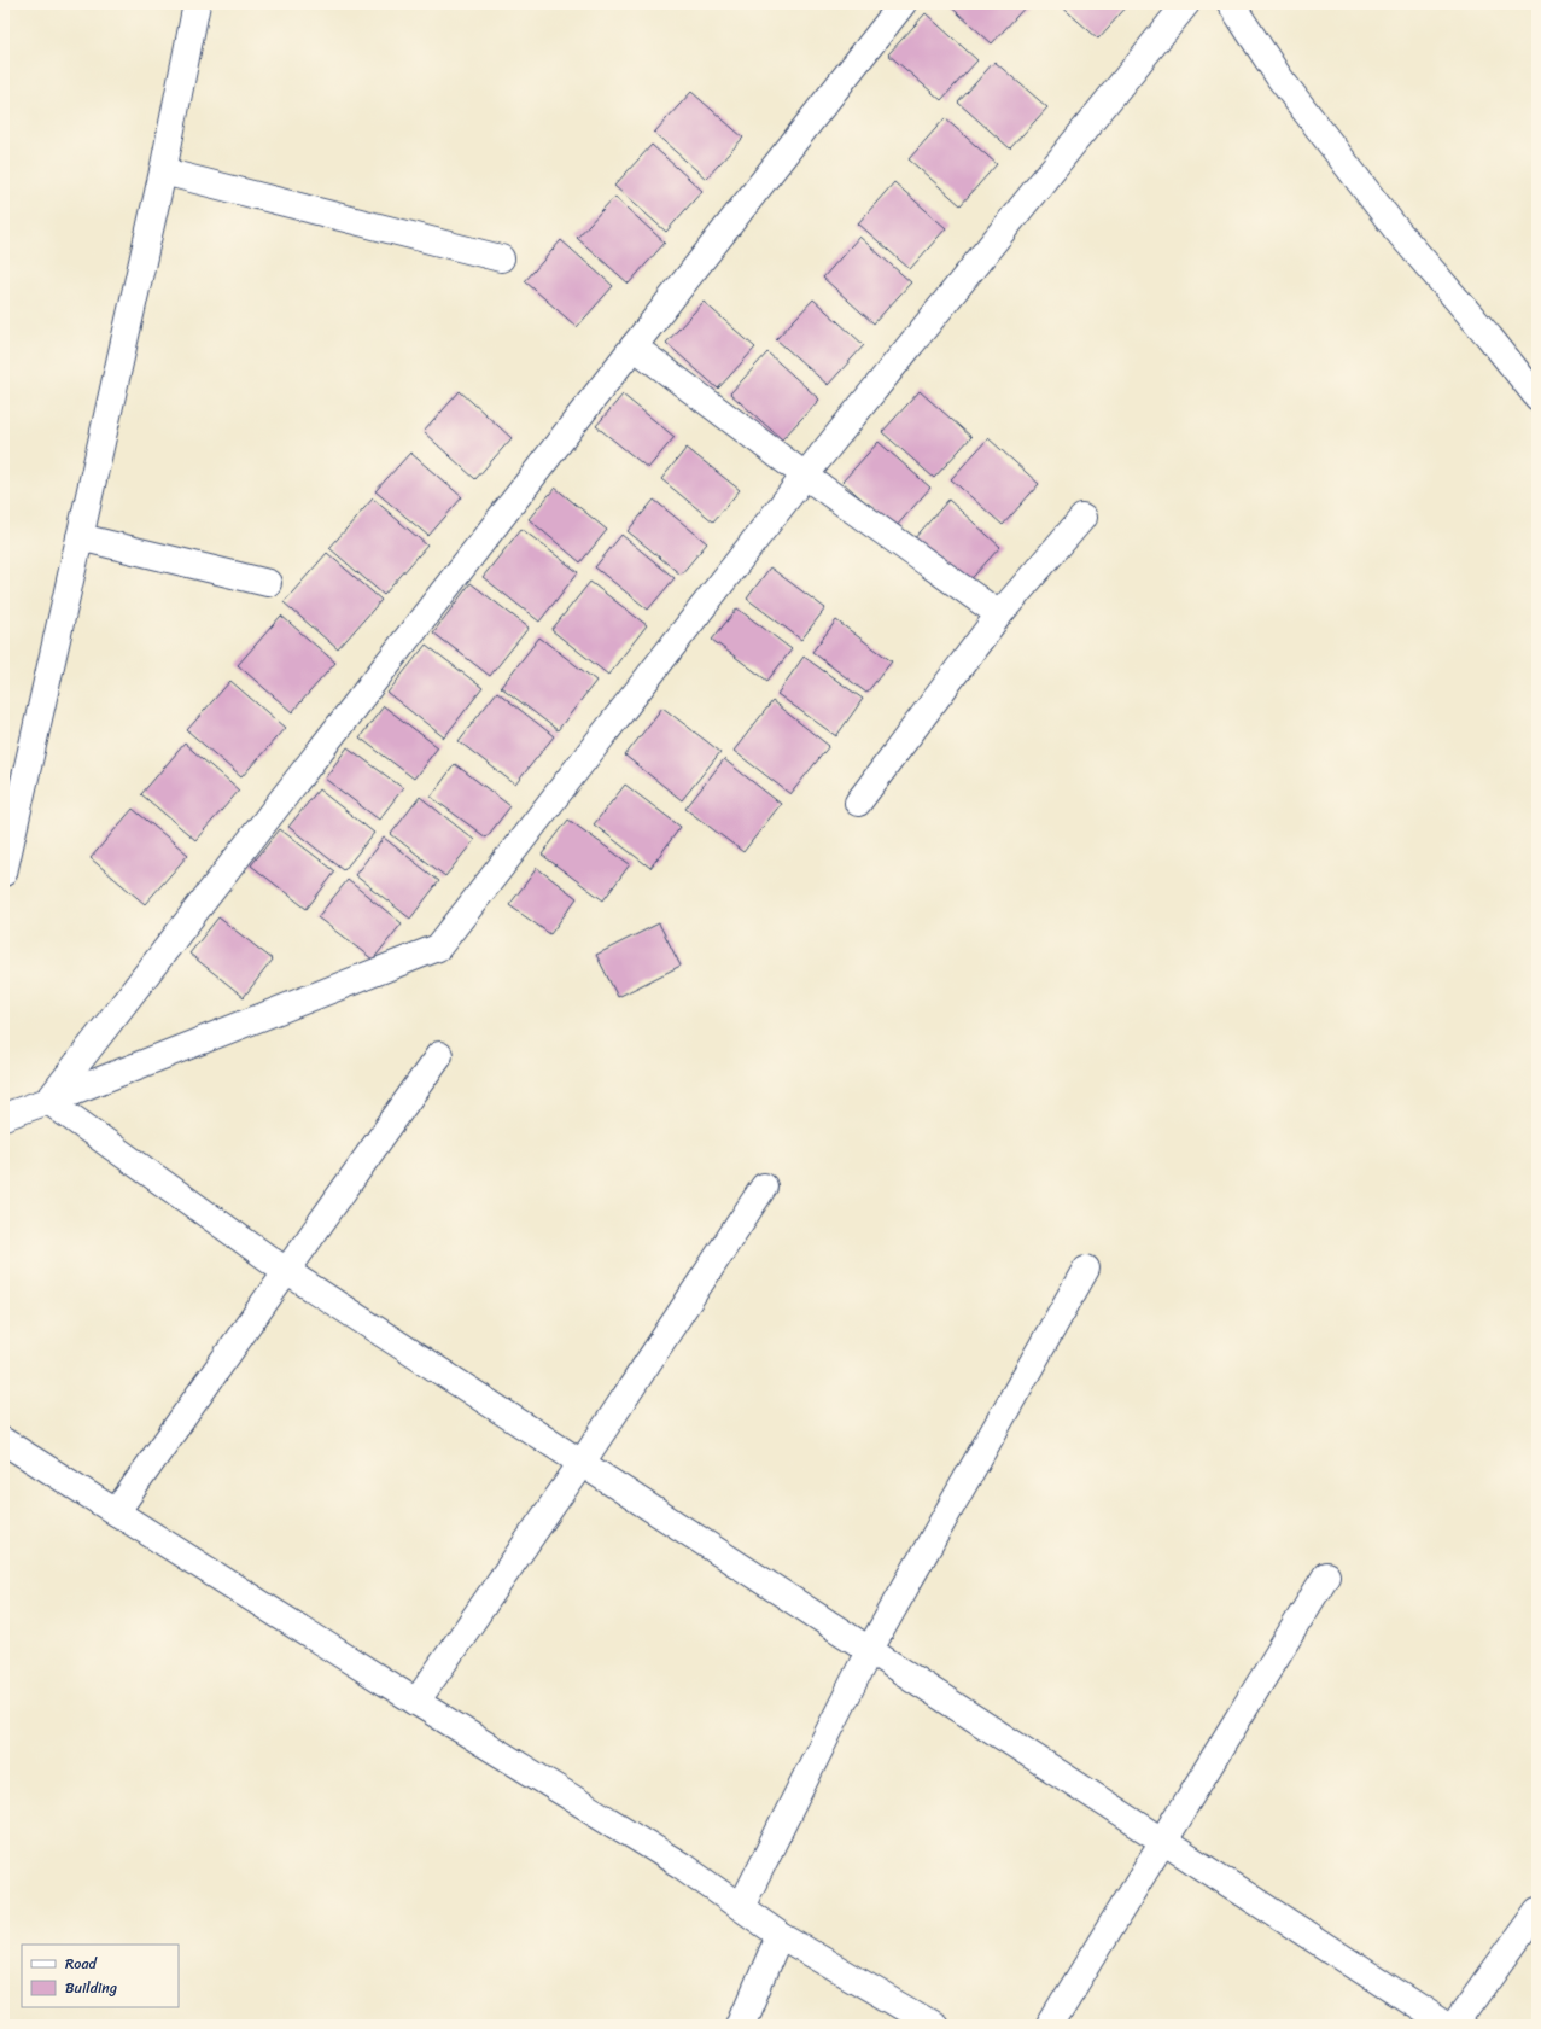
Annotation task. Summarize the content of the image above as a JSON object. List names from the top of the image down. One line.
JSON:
{"legend":["Road","Building"]}
